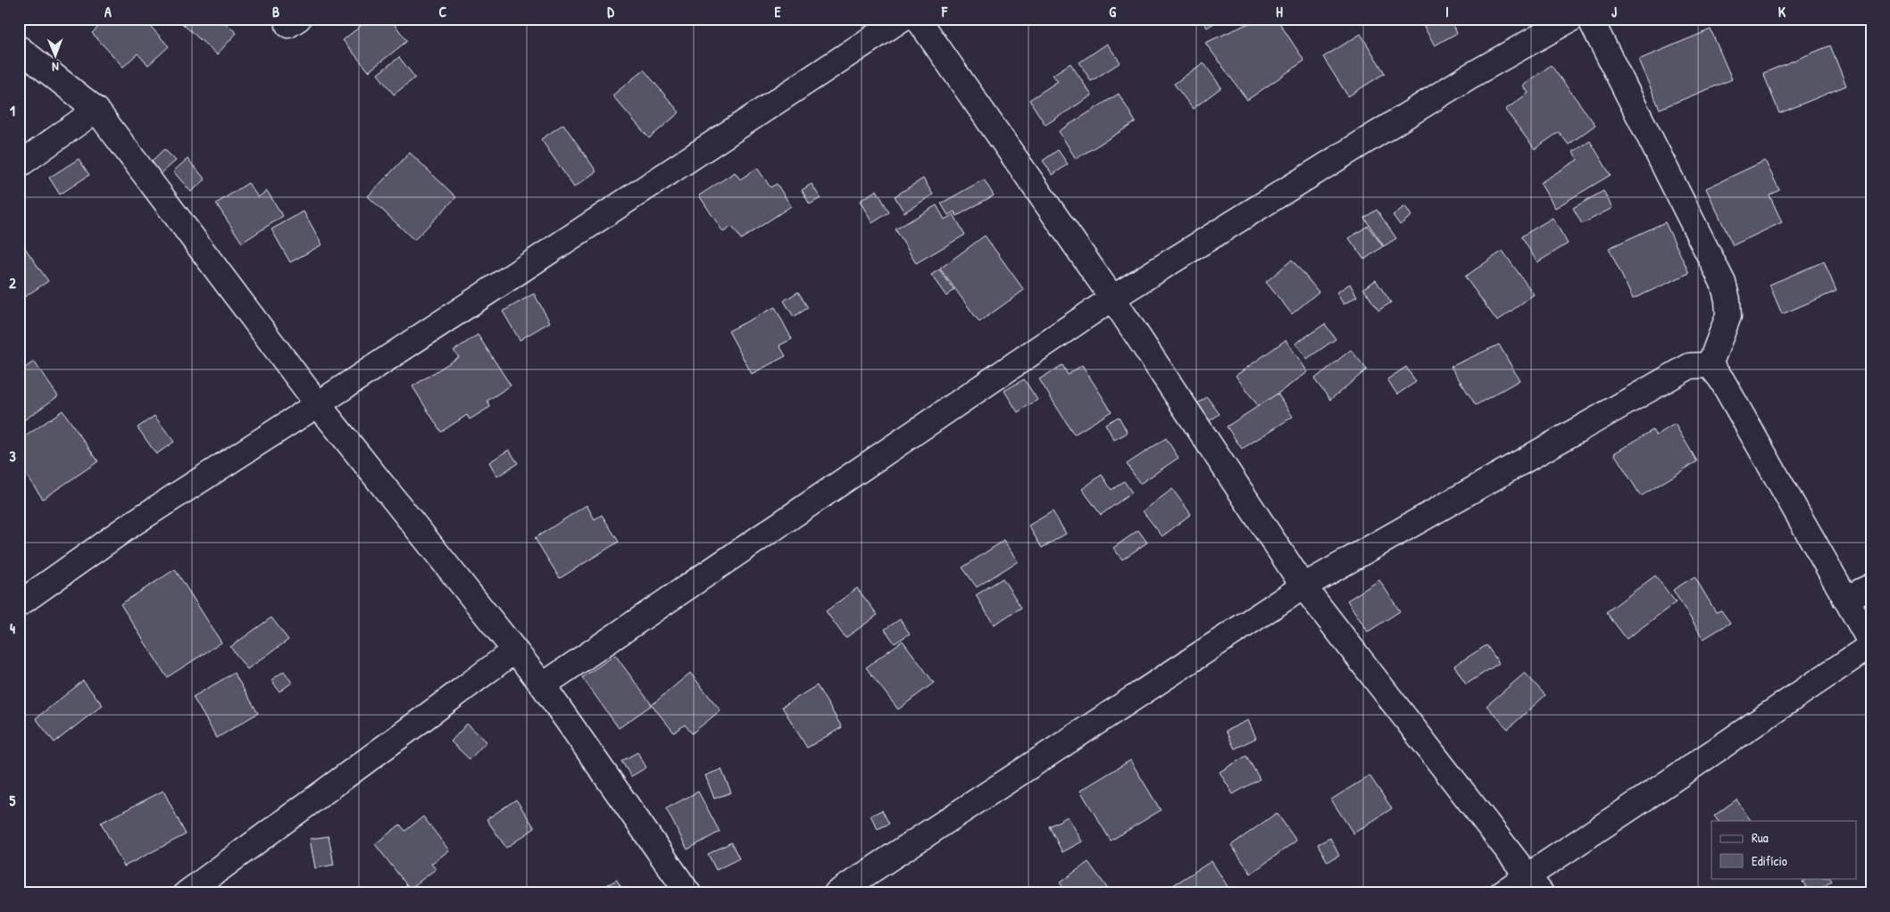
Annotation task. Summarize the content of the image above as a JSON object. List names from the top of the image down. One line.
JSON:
{"legend":["Rua","Edifício"],"north":"bottom","grid":{"columns":["A","B","C","D","E","F","G","H","I","J","K"],"rows":["1","2","3","4","5"]}}
